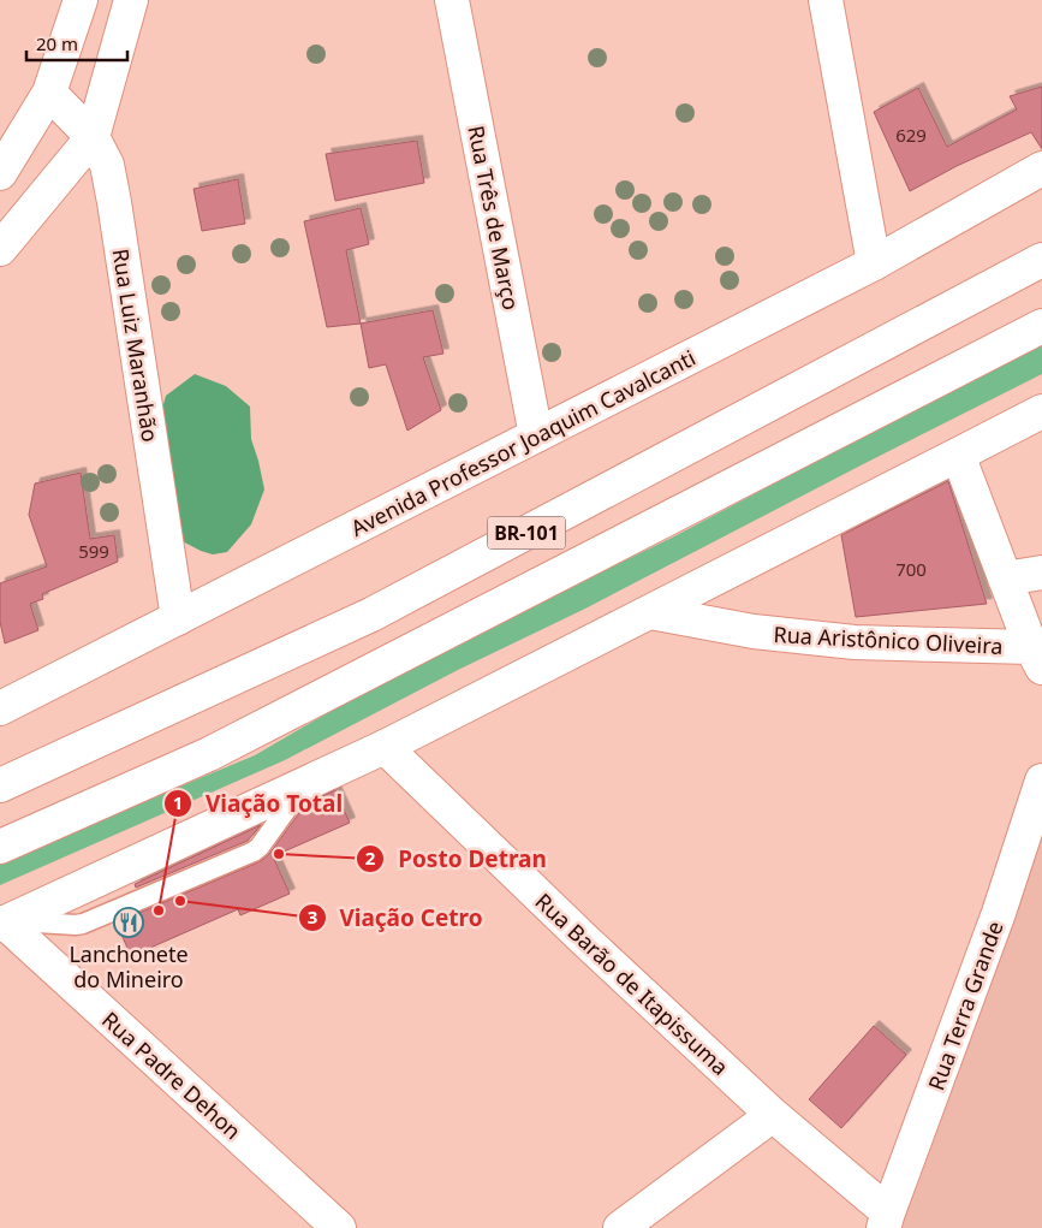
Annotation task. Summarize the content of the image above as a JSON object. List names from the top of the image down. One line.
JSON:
{"streets":{"main road":["Rua Três de Março","Rua Luiz Maranhão","Avenida Professor Joaquim Cavalcanti","BR-101","Rua Aristônico Oliveira","Rua Barão de Itapissuma","Rua Terra Grande","Rua Padre Dehon"]},"crossings":[["Rua Três de Março","Avenida Professor Joaquim Cavalcanti"],["Rua Luiz Maranhão","Avenida Professor Joaquim Cavalcanti"],["Rua Barão de Itapissuma","Rua Terra Grande"]],"places":{"other":["Posto Detran","Viação Cetro","Viação Total"],"restaurant":["Lanchonete do Mineiro"]},"house_numbers":["629","599","700"],"scale_bar":"20 m"}
